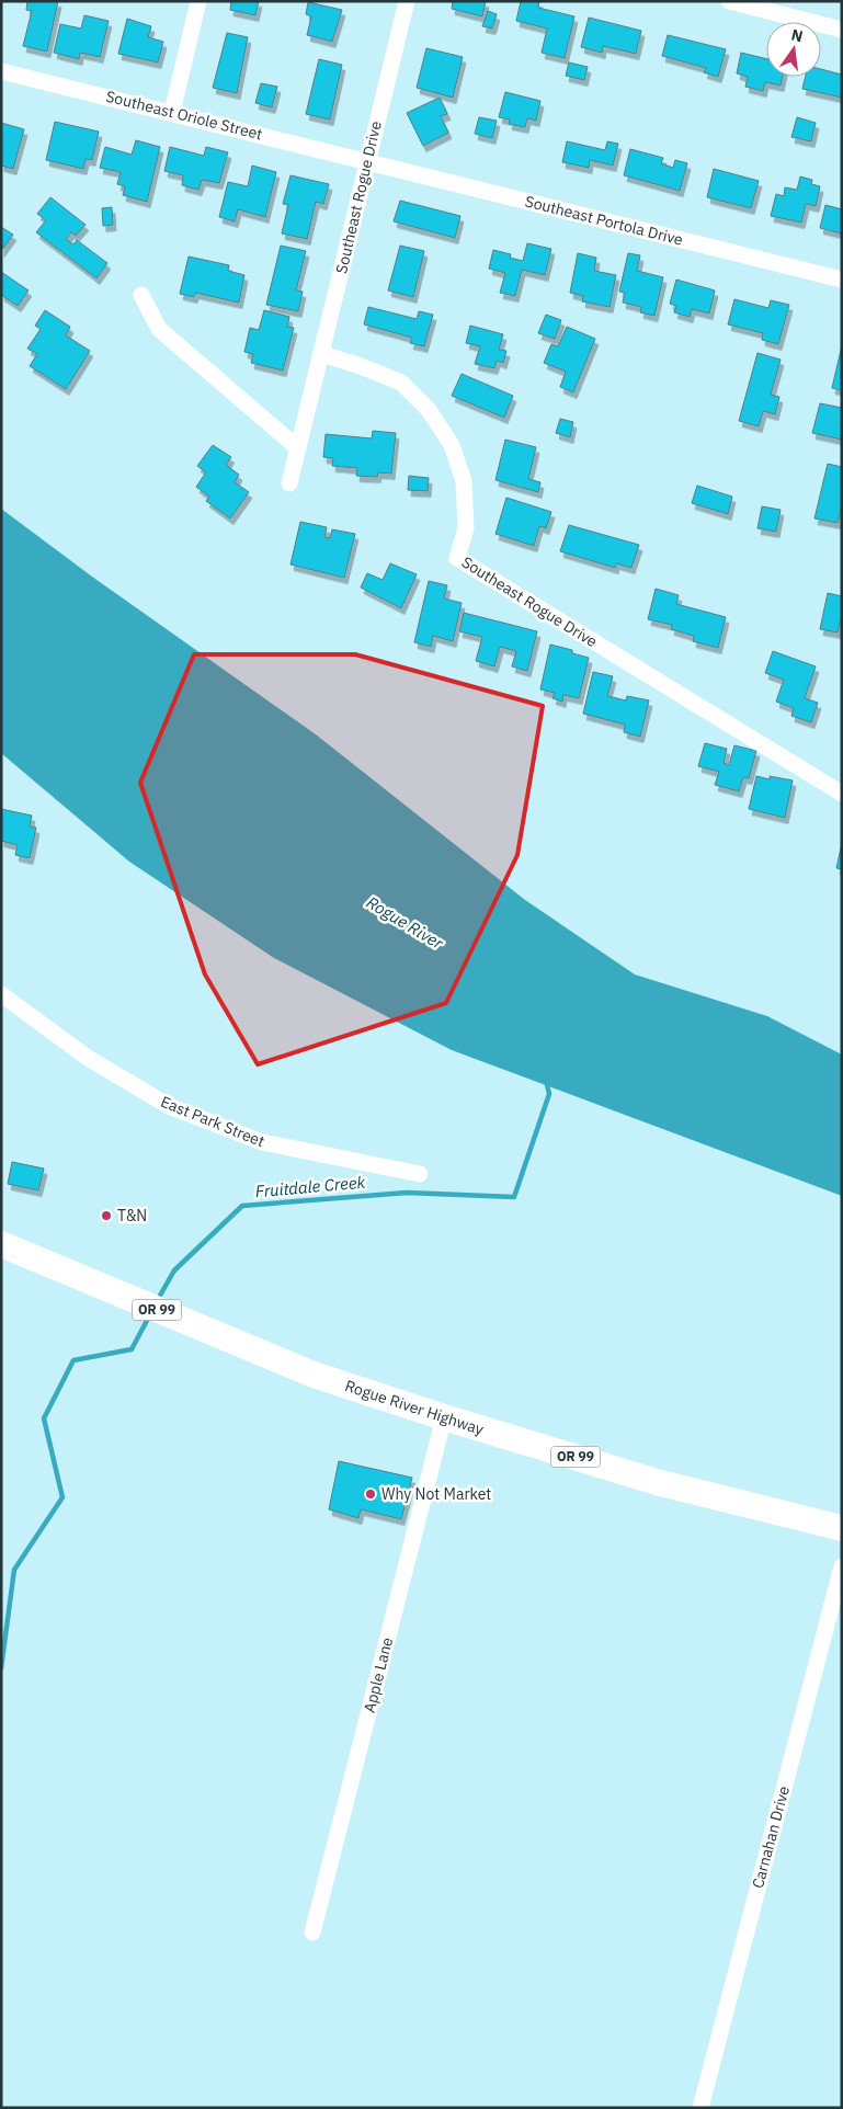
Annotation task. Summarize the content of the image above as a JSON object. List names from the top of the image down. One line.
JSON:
{"streets":{"main road":["OR 99","Rogue River Highway"],"street":["Southeast Oriole Street","Southeast Rogue Drive","Southeast Portola Drive","East Park Street","Apple Lane","Carnahan Drive"]},"crossings":[["Southeast Oriole Street","Southeast Rogue Drive"],["Southeast Oriole Street","Southeast Portola Drive"],["Southeast Rogue Drive","Southeast Portola Drive"],["Rogue River Highway","Apple Lane"]],"water":["Rogue River","Fruitdale Creek"],"places":["T&N","Why Not Market"],"north":"top"}
